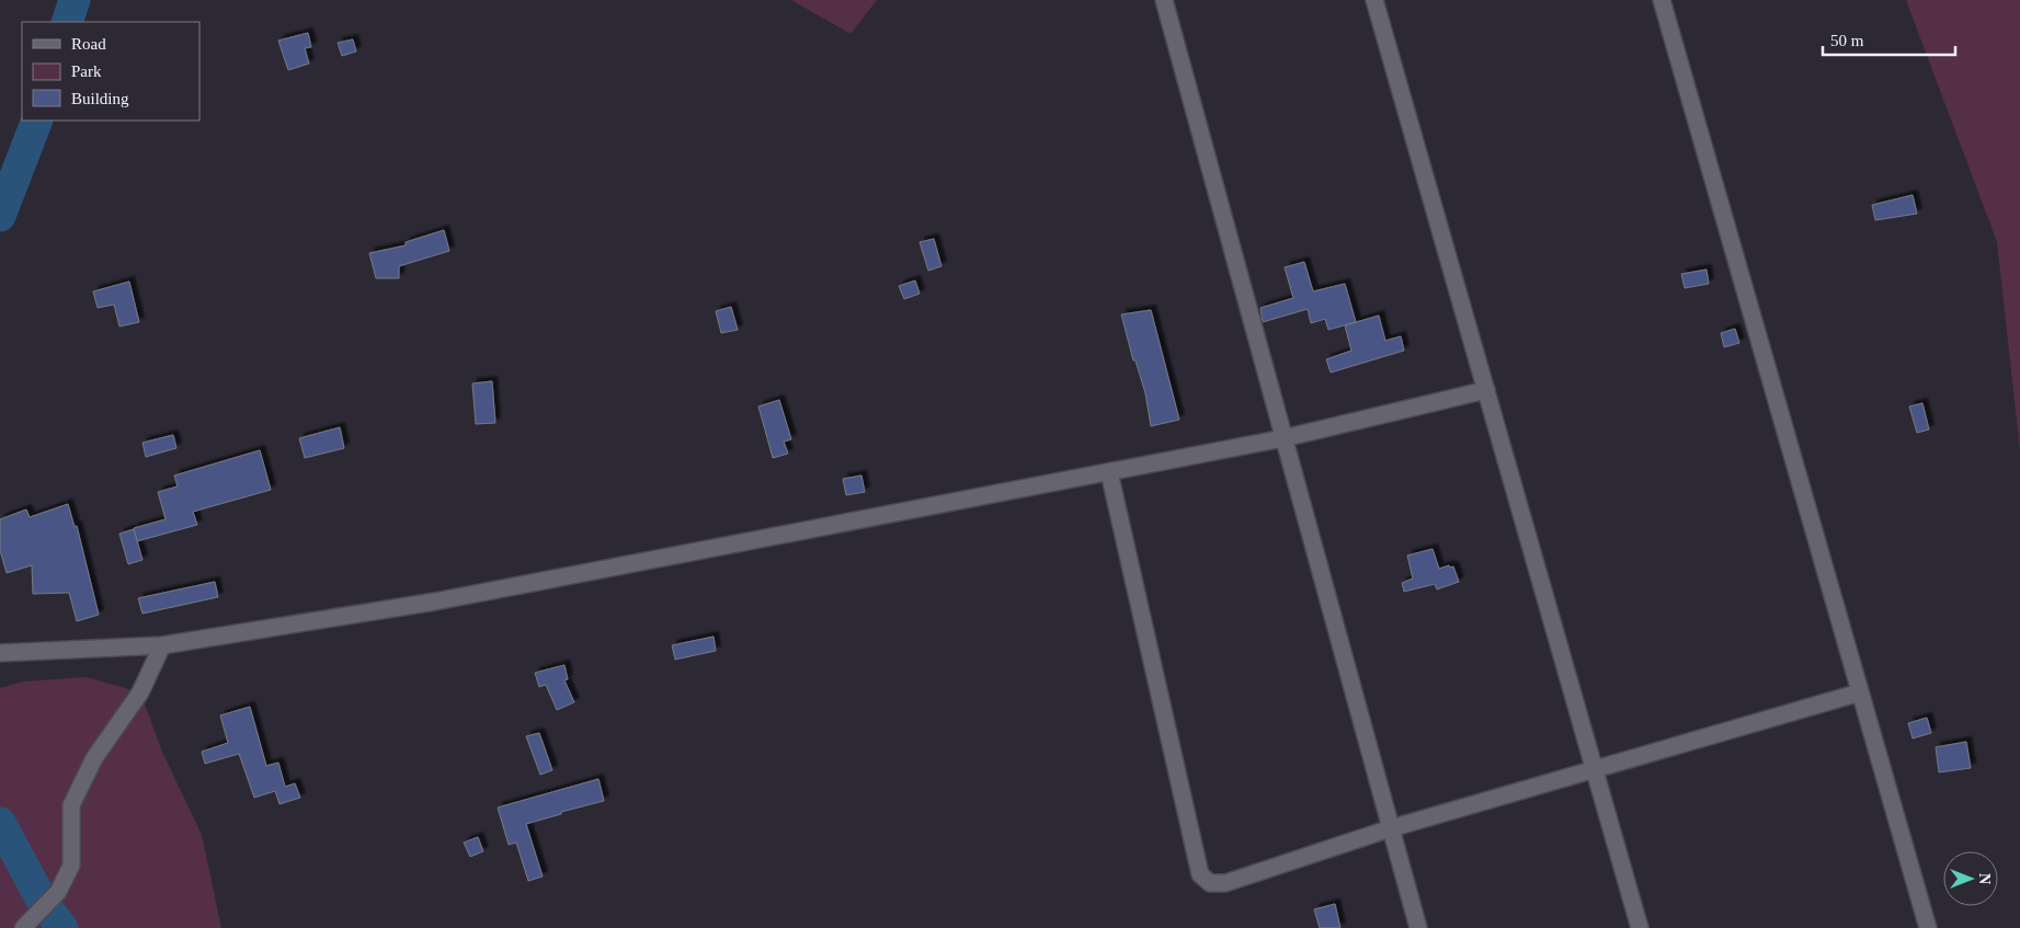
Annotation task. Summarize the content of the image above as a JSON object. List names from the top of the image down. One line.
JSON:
{"legend":["Road","Park","Building"],"scale_bar":"50 m","north":"right"}
